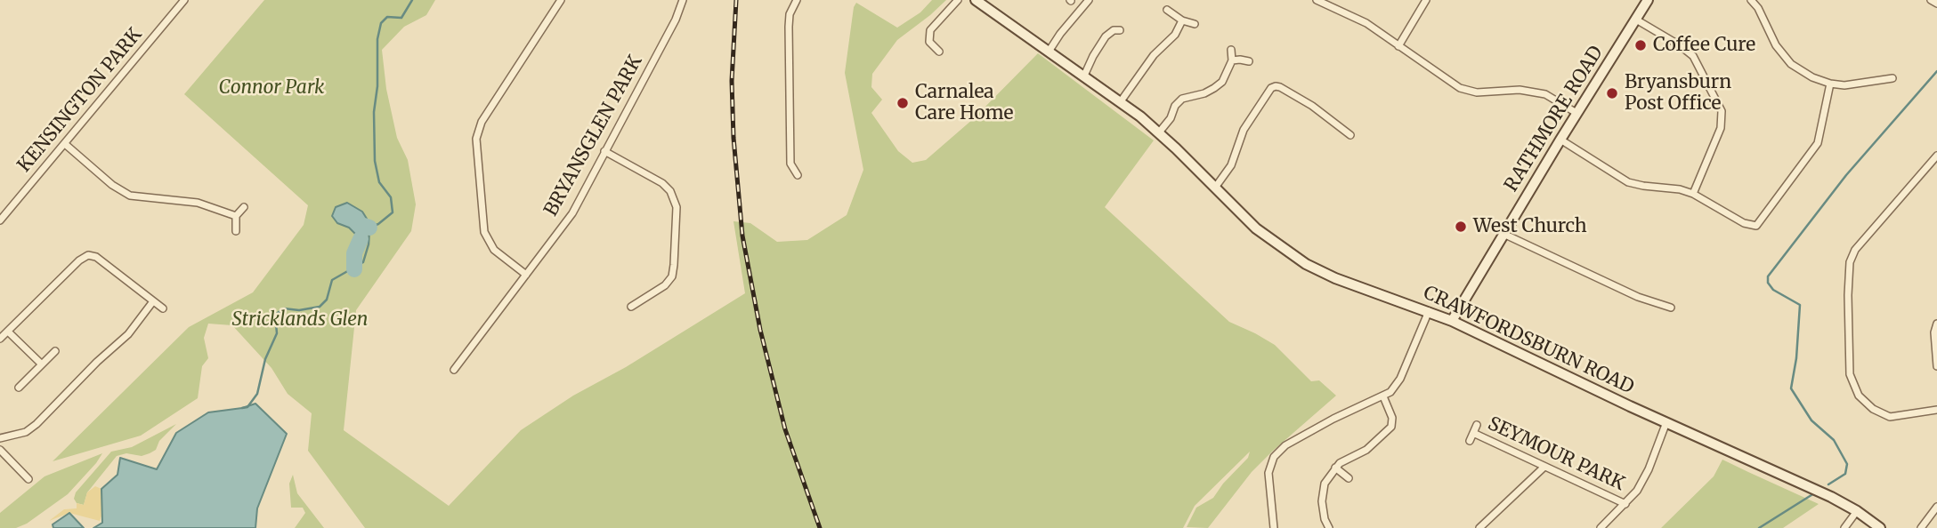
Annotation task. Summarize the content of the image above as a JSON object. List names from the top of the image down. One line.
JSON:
{"streets":{"main road":["RATHMORE ROAD","CRAWFORDSBURN ROAD"],"street":["KENSINGTON PARK","BRYANSGLEN PARK","SEYMOUR PARK"]},"crossings":[["RATHMORE ROAD","CRAWFORDSBURN ROAD"]],"parks":["Connor Park","Stricklands Glen"],"places":["Coffee Cure","Bryansburn Post Office","Carnalea Care Home","West Church"]}
